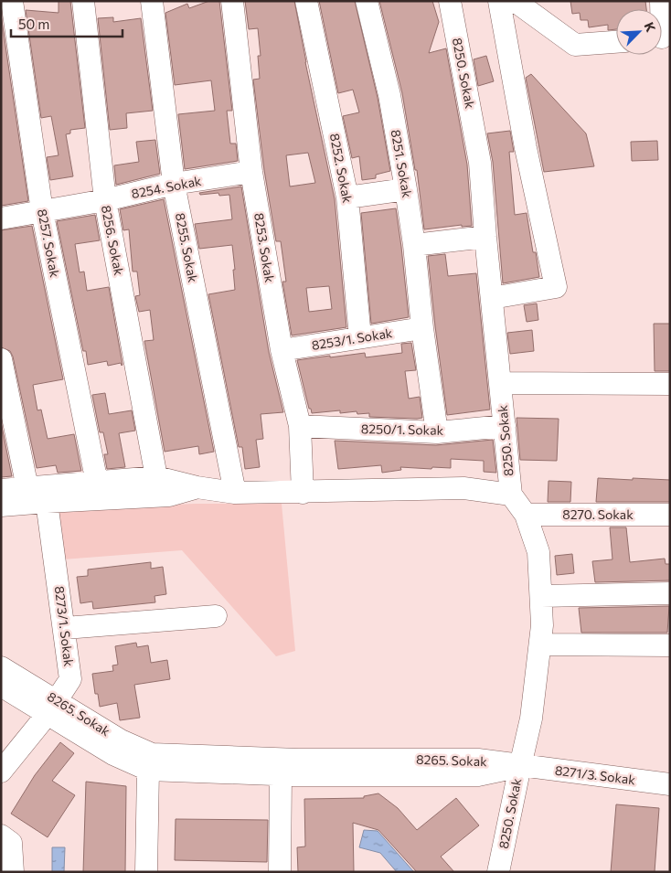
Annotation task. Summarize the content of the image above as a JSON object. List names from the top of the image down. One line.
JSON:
{"streets":{"street":["8250. Sokak","8251. Sokak","8252. Sokak","8254. Sokak","8256. Sokak","8257. Sokak","8255. Sokak","8253. Sokak","8253/1. Sokak","8250/1. Sokak","8270. Sokak","8273/1. Sokak","8265. Sokak","8271/3. Sokak"]},"crossings":[["8250. Sokak","8250/1. Sokak"],["8250. Sokak","8270. Sokak"],["8250. Sokak","8265. Sokak"],["8250. Sokak","8271/3. Sokak"],["8251. Sokak","8253/1. Sokak"],["8251. Sokak","8250/1. Sokak"],["8252. Sokak","8253/1. Sokak"],["8254. Sokak","8256. Sokak"],["8254. Sokak","8257. Sokak"],["8254. Sokak","8255. Sokak"],["8254. Sokak","8253. Sokak"],["8253. Sokak","8253/1. Sokak"],["8253. Sokak","8250/1. Sokak"],["8273/1. Sokak","8265. Sokak"],["8265. Sokak","8271/3. Sokak"]],"scale_bar":"50 m","north":"top right"}
